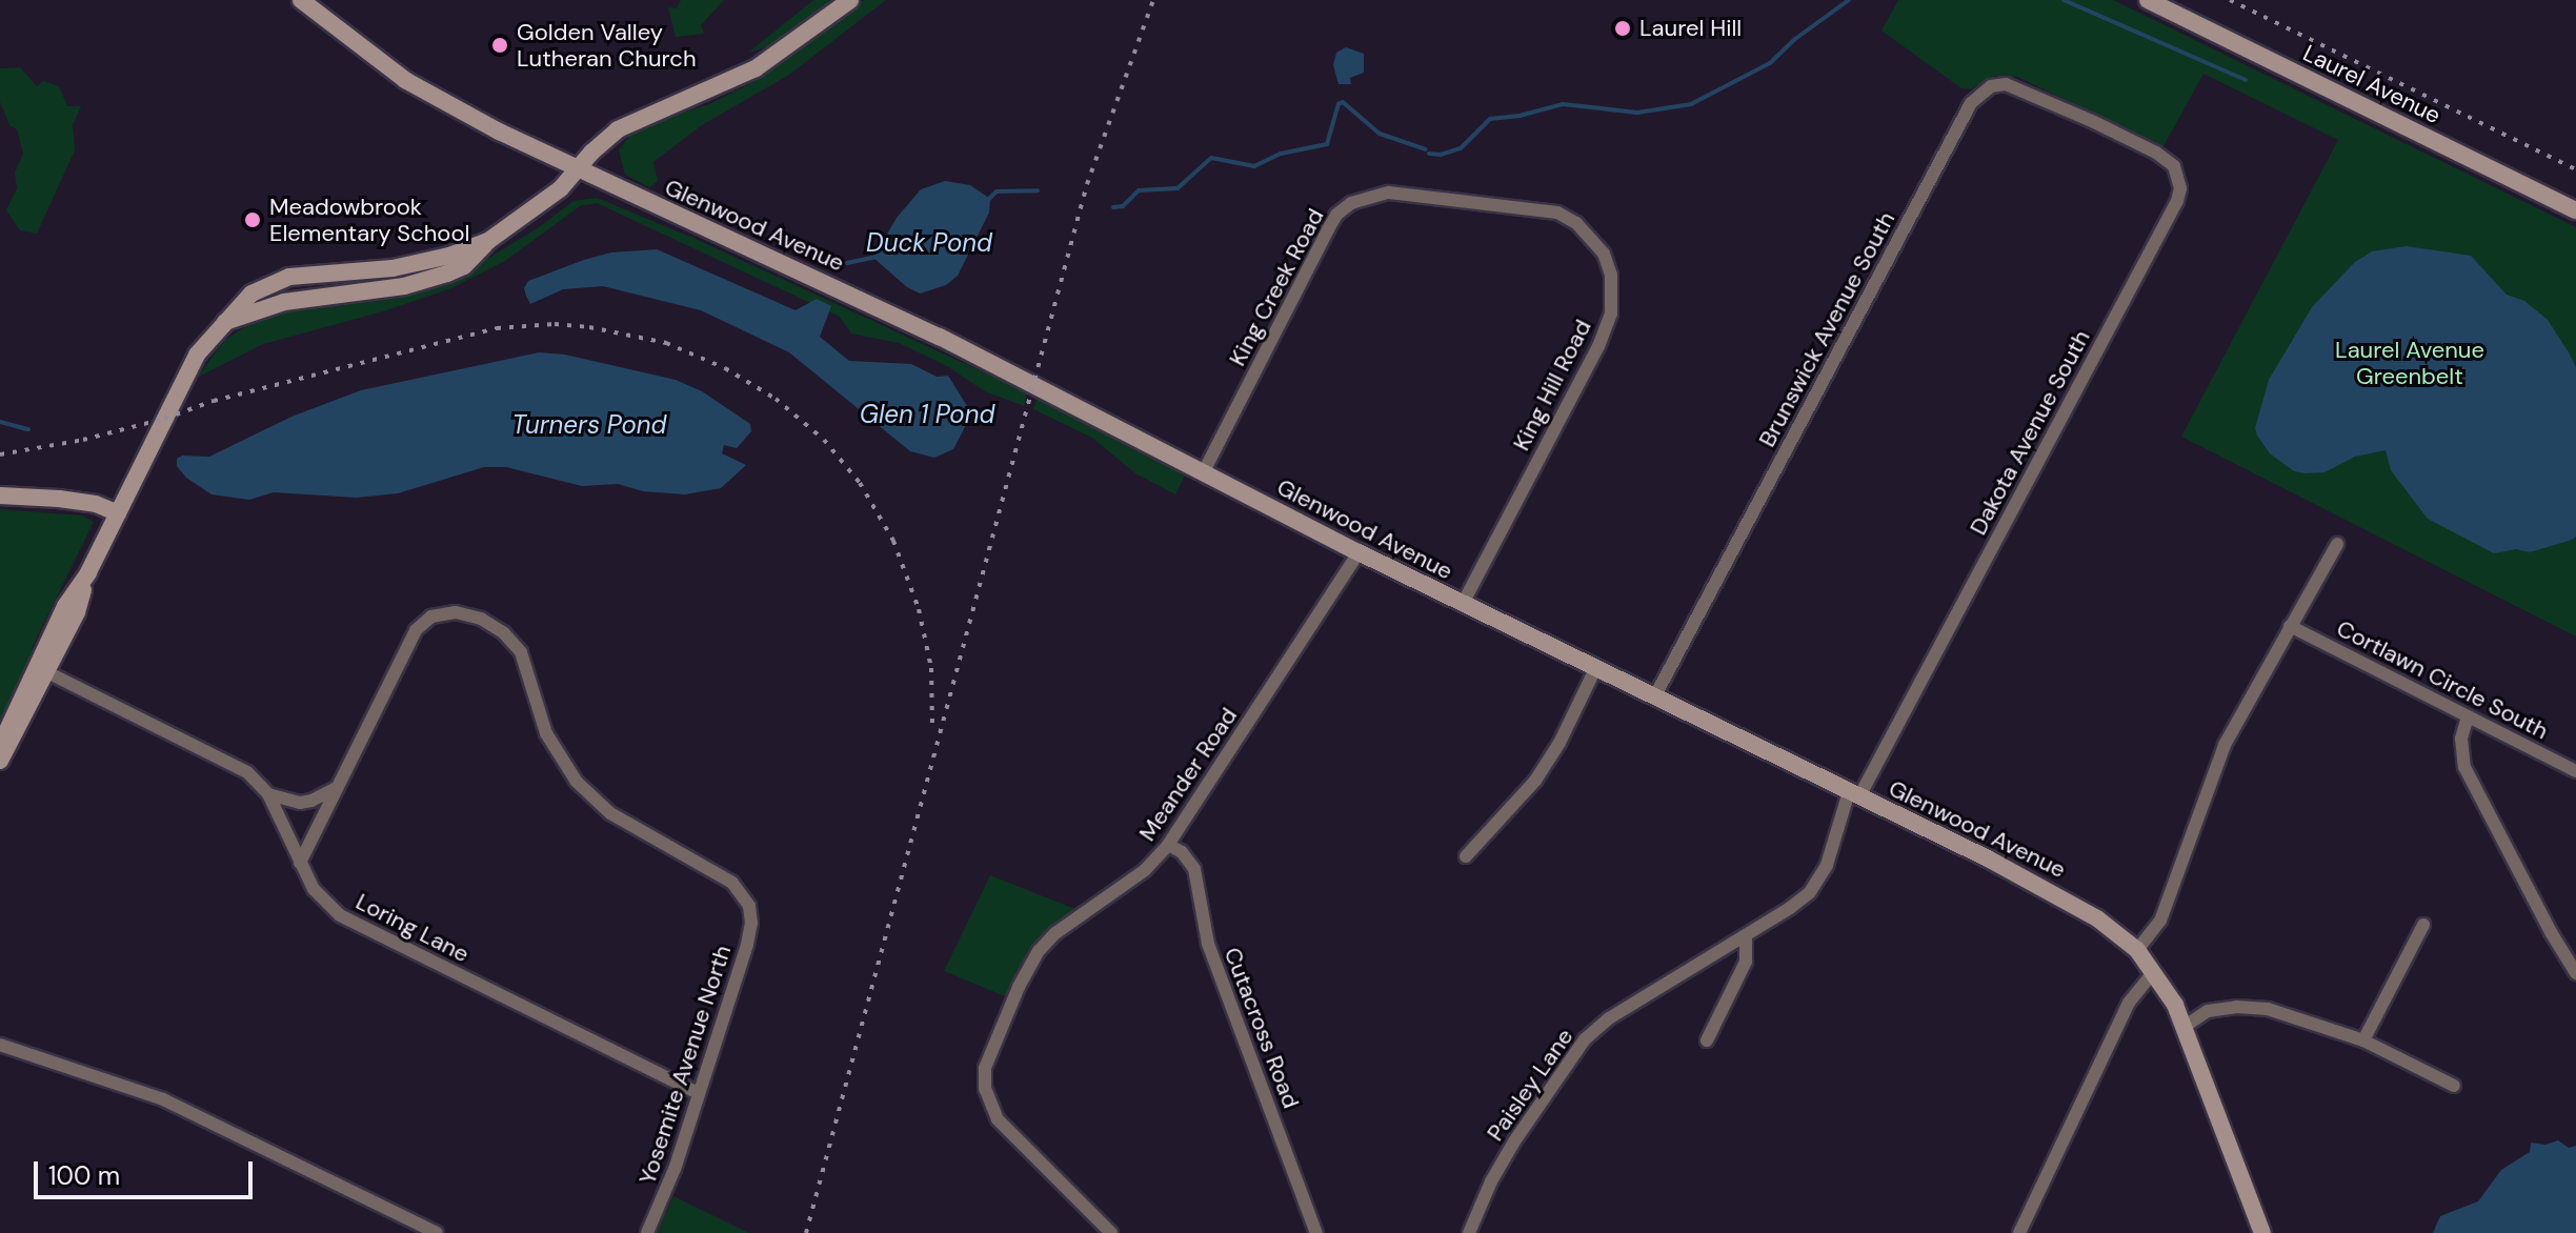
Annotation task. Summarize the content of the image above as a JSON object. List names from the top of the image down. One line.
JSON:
{"streets":{"street":["Laurel Avenue","Glenwood Avenue","King Creek Road","Brunswick Avenue South","King Hill Road","Dakota Avenue South","Cortlawn Circle South","Meander Road","Loring Lane","Cutacross Road","Yosemite Avenue North","Paisley Lane"]},"crossings":[["Glenwood Avenue","King Creek Road"],["Glenwood Avenue","Brunswick Avenue South"],["Glenwood Avenue","King Hill Road"],["Glenwood Avenue","Dakota Avenue South"],["Glenwood Avenue","Meander Road"],["Glenwood Avenue","Paisley Lane"],["King Creek Road","King Hill Road"],["Brunswick Avenue South","Dakota Avenue South"],["Dakota Avenue South","Paisley Lane"],["Meander Road","Cutacross Road"],["Loring Lane","Yosemite Avenue North"]],"water":["Duck Pond","Glen 1 Pond","Turners Pond"],"parks":["Laurel Avenue Greenbelt"],"places":["Laurel Hill","Golden Valley Lutheran Church","Meadowbrook Elementary School"],"scale_bar":"100 m"}
